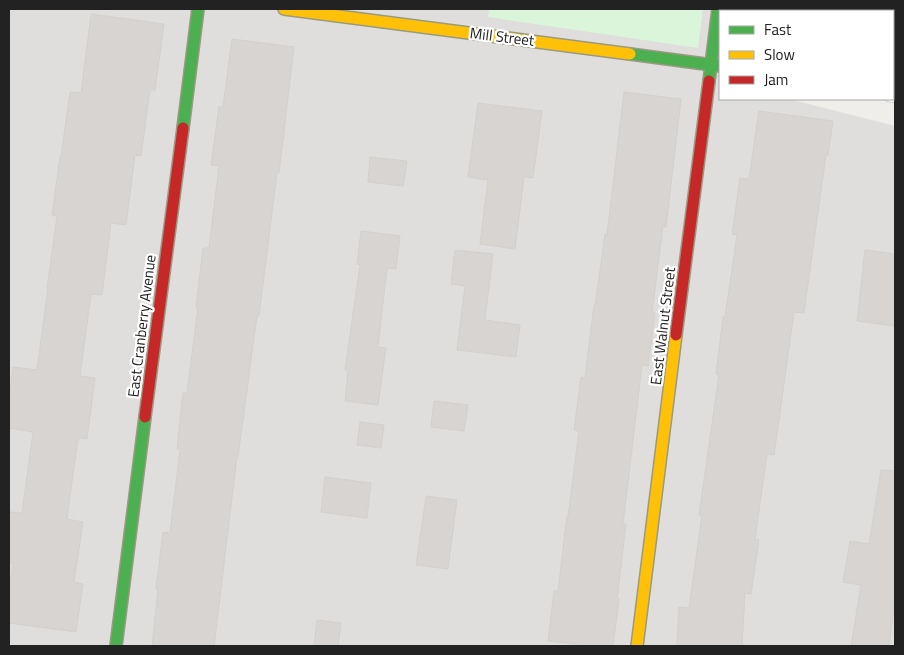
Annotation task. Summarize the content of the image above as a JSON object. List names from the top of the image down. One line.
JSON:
{"streets":{"street":["Mill Street","East Cranberry Avenue","East Walnut Street"]},"crossings":[["Mill Street","East Walnut Street"]],"legend":["Fast","Slow","Jam"]}
